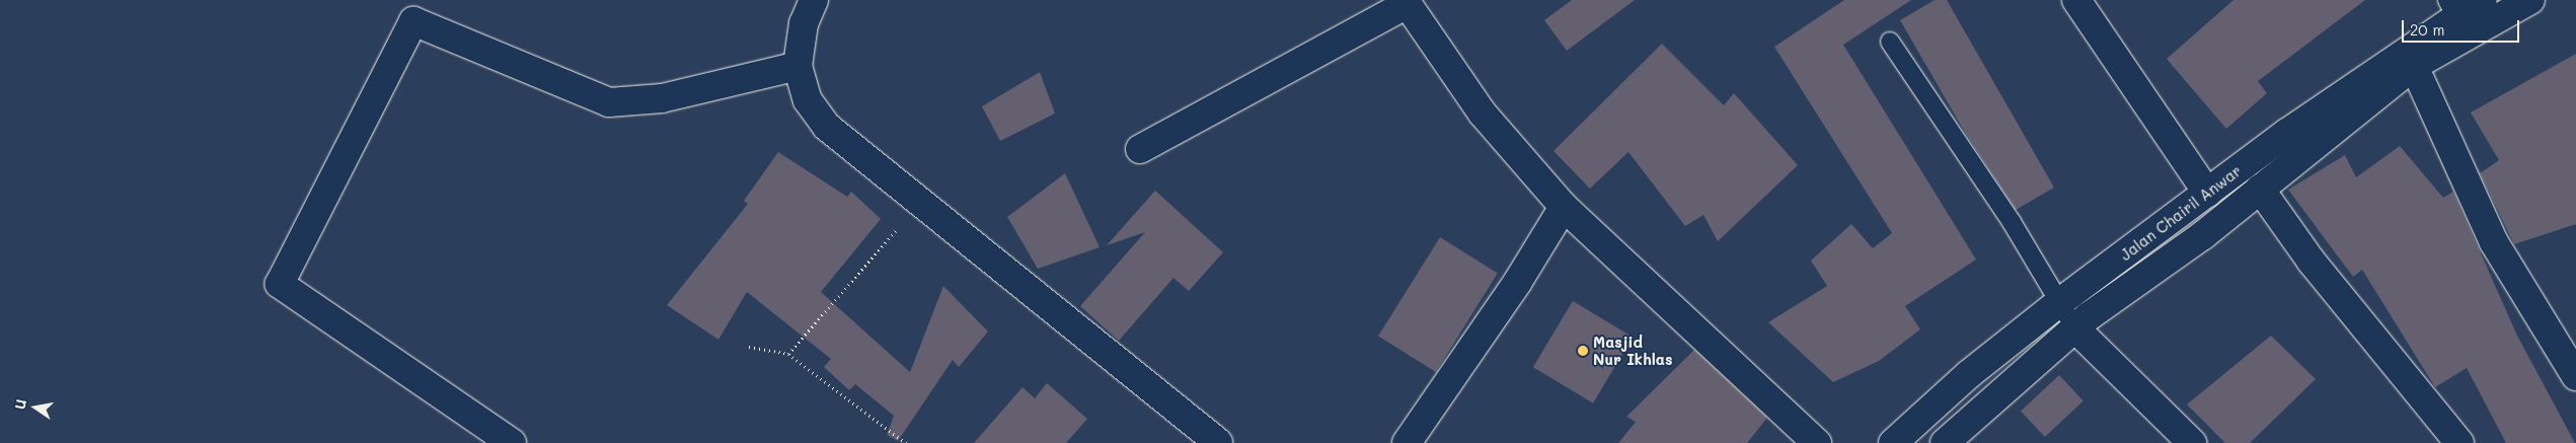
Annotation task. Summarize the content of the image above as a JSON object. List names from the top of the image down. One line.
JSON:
{"streets":{"street":["Jalan Chairil Anwar"]},"places":["Masjid Nur Ikhlas"],"scale_bar":"20 m","north":"left"}
